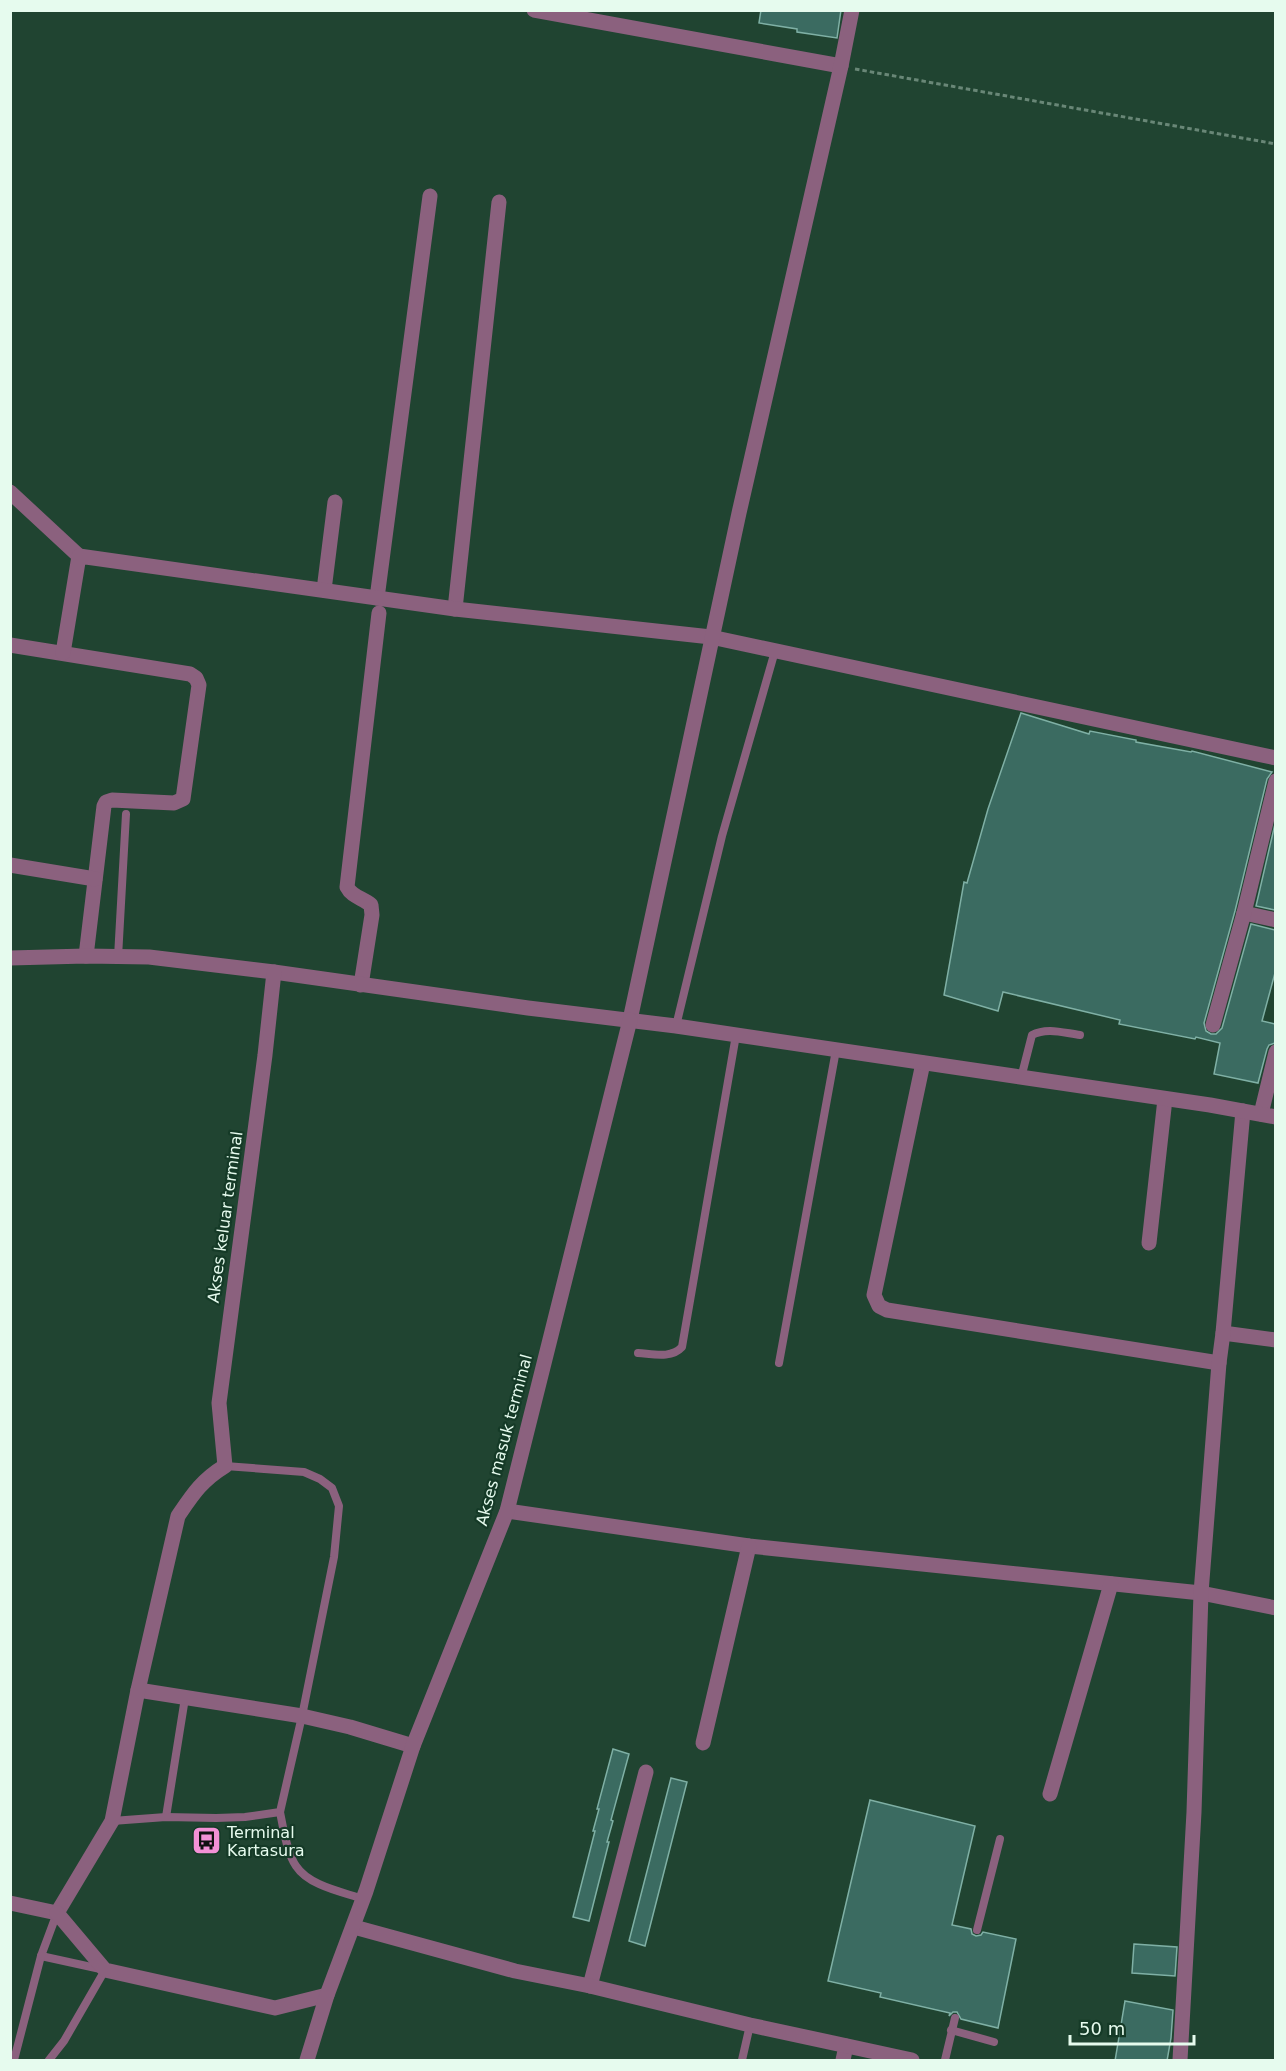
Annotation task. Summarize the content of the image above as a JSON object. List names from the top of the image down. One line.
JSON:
{"streets":{"street":["Akses keluar terminal","Akses masuk terminal"]},"places":{"bus stop":["Terminal Kartasura"]},"scale_bar":"50 m"}
